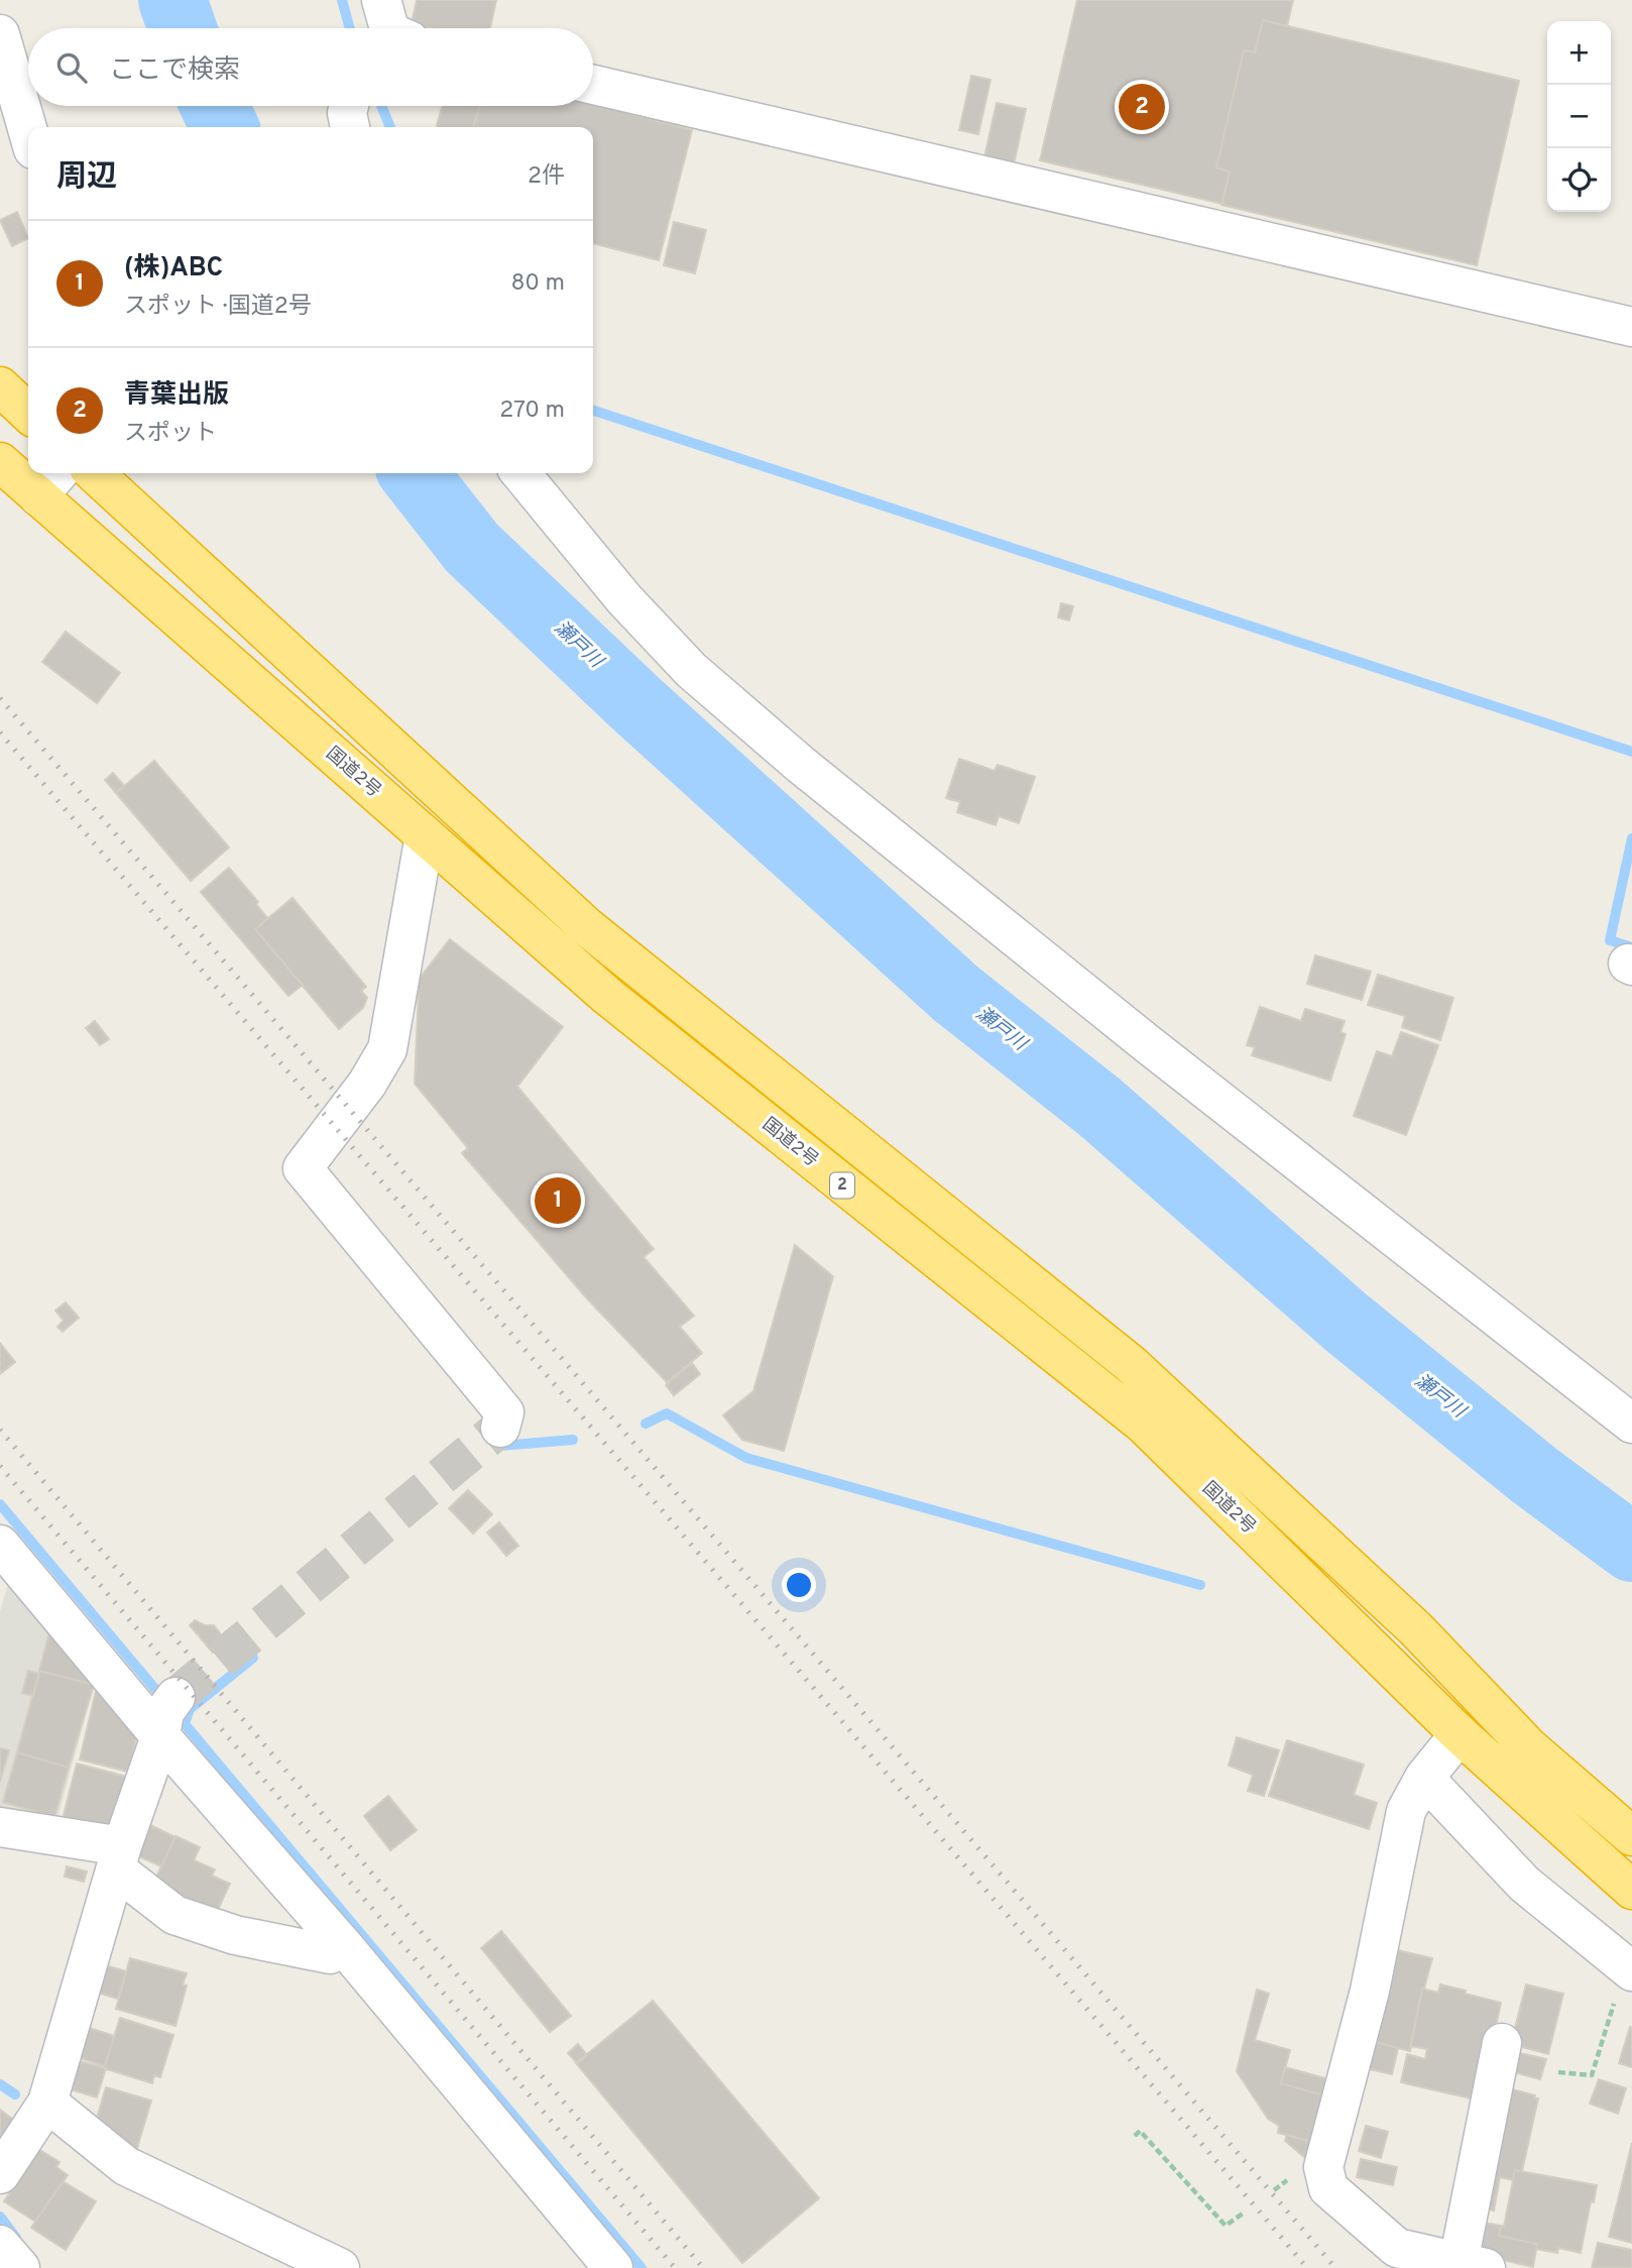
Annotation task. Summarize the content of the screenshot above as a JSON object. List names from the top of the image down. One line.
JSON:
{"streets":{"highway":["国道2号","2"]},"water":["瀬戸川"],"page":{"map_buttons":["+","−"],"search":"ここで検索","pins":["2","1"],"heading":["周辺","2件"],"list":[{"mark":"1","name":"(株)ABC","note":"スポット · 国道2号","value":"80 m"},{"mark":"2","name":"青葉出版","note":"スポット","value":"270 m"}]}}
